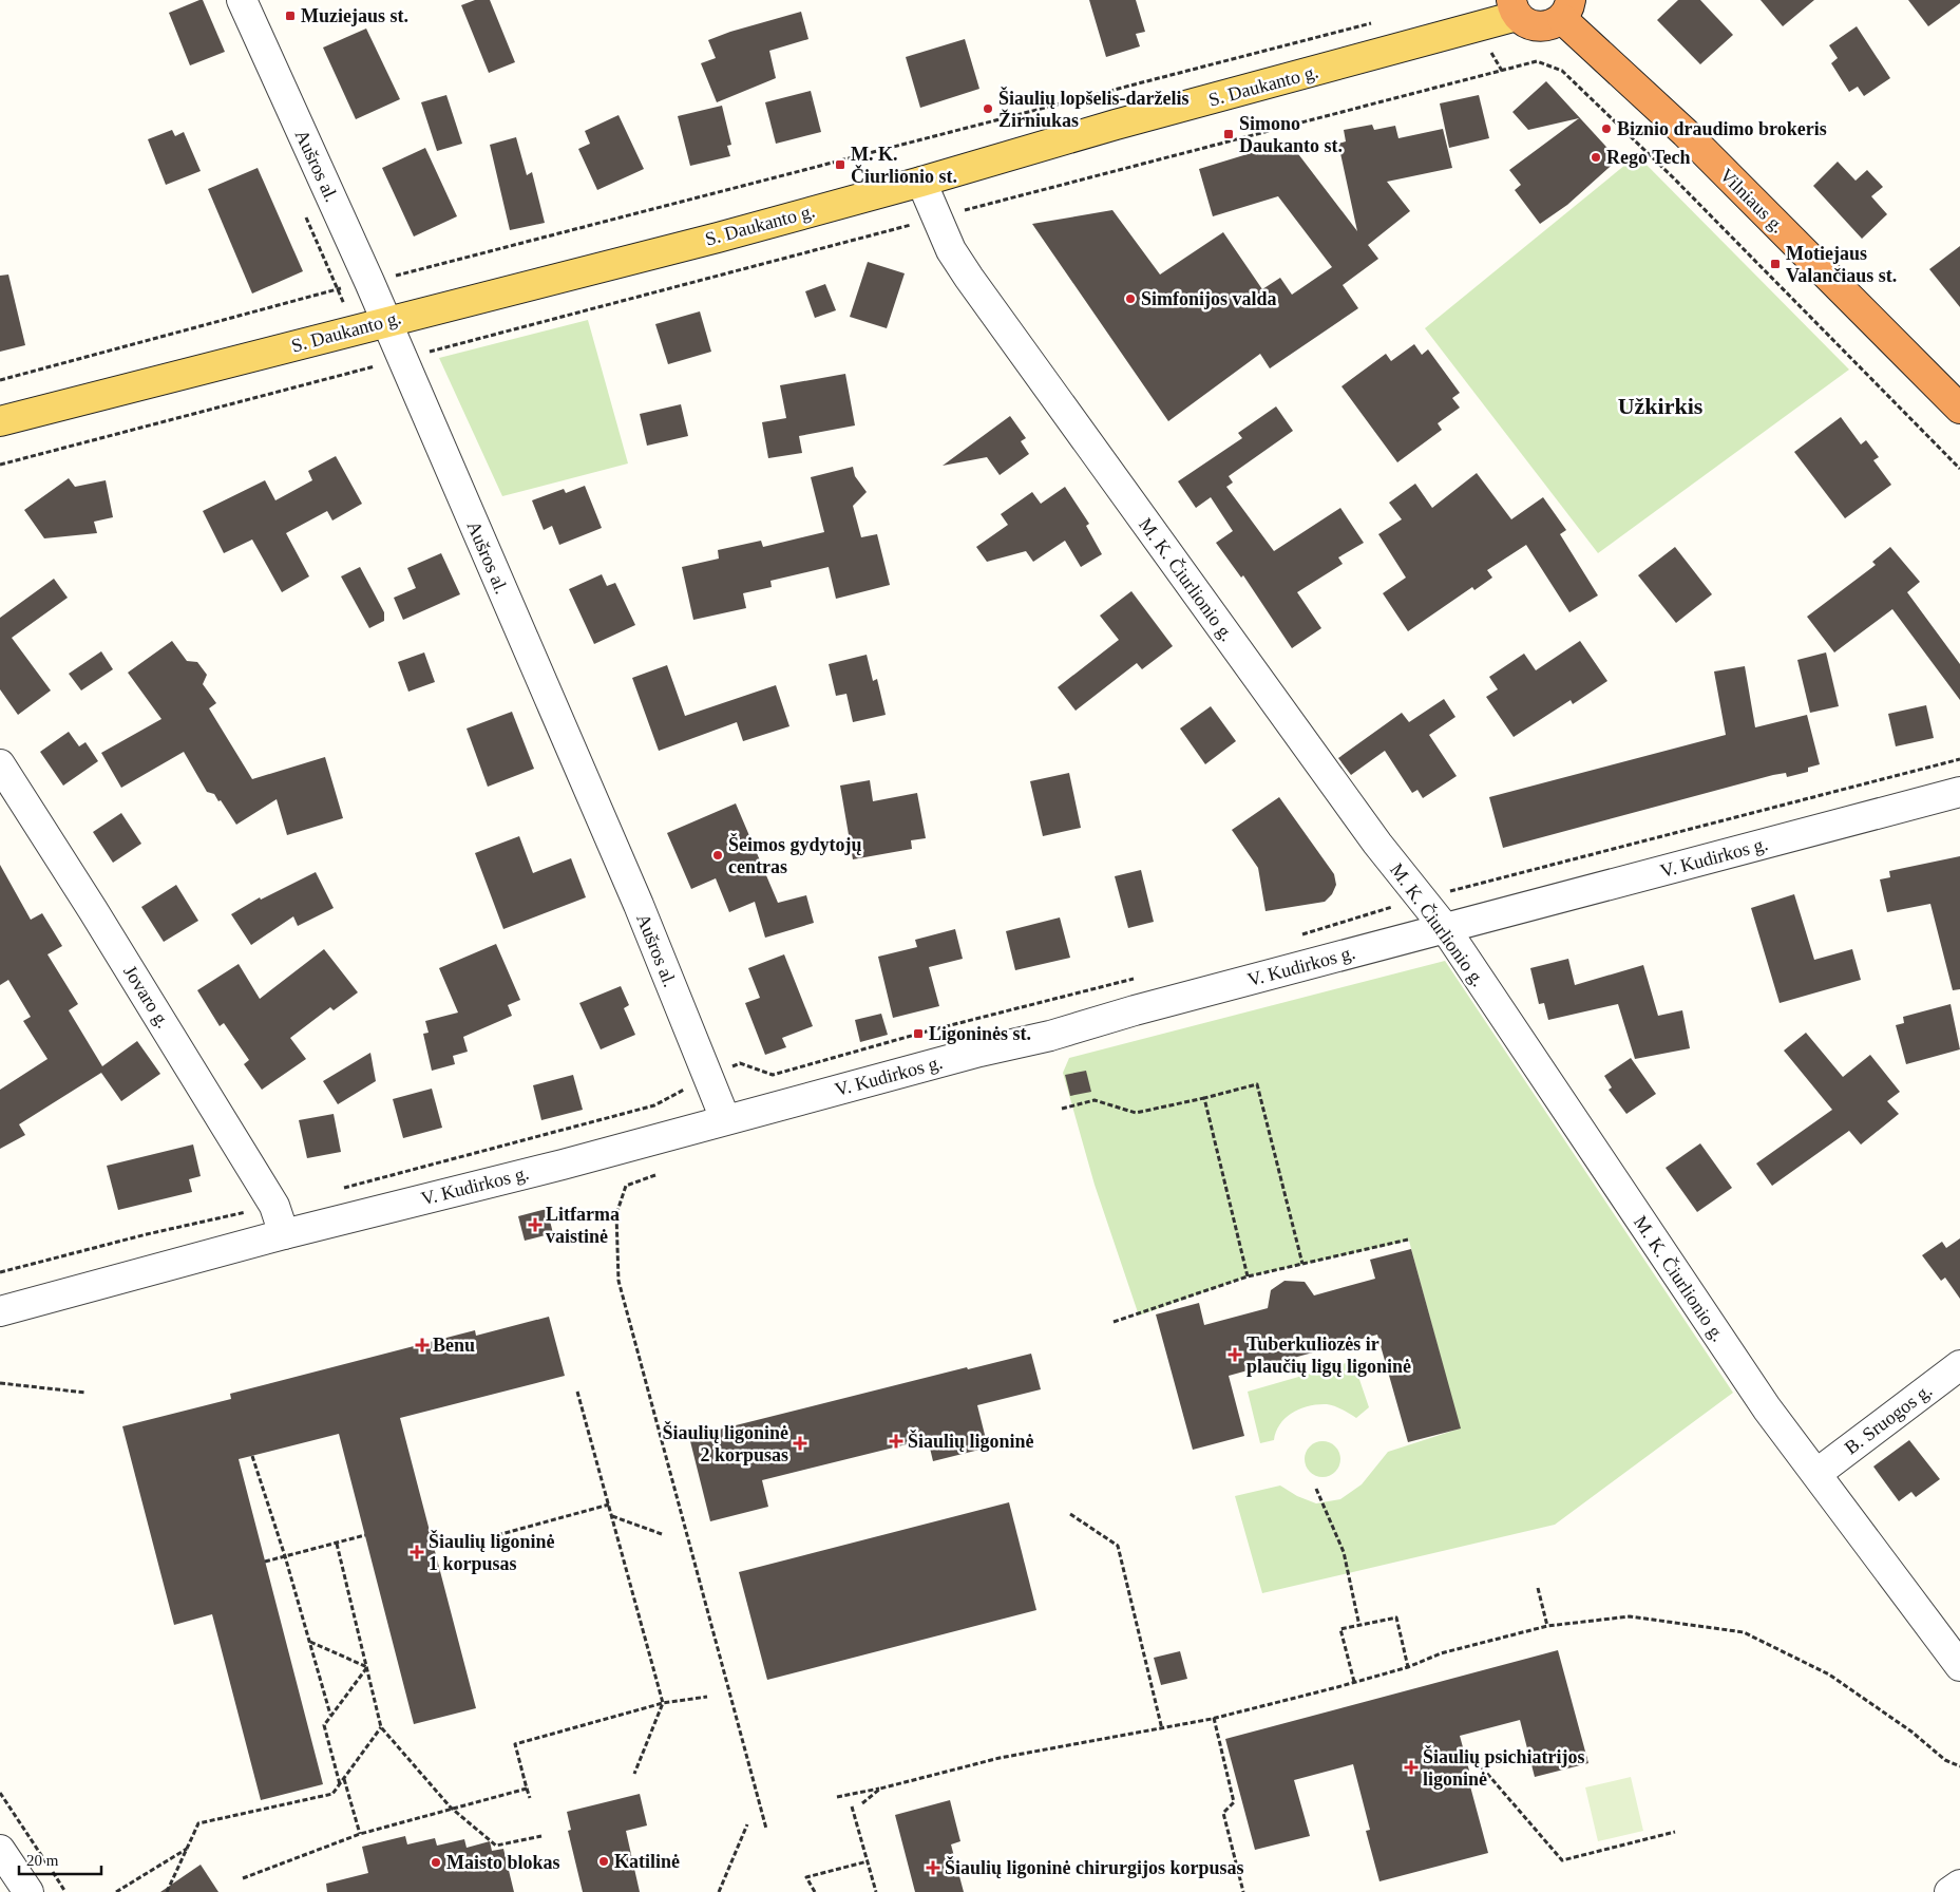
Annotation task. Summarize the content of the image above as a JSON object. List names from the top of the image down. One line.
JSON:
{"streets":{"highway":["Vilniaus g."],"main road":["S. Daukanto g."],"street":["Aušros al.","M. K. Čiurlionio g.","V. Kudirkos g.","Jovaro g.","B. Sruogos g."]},"crossings":[["S. Daukanto g.","Aušros al."],["S. Daukanto g.","M. K. Čiurlionio g."],["Aušros al.","V. Kudirkos g."],["M. K. Čiurlionio g.","V. Kudirkos g."],["M. K. Čiurlionio g.","B. Sruogos g."],["V. Kudirkos g.","Jovaro g."]],"districts":["Užkirkis"],"places":{"transit":["Muziejaus st.","Simono Daukanto st.","M. K. Čiurlionio st.","Motiejaus Valančiaus st.","Ligoninės st."],"other":["Šiaulių lopšelis-darželis Žirniukas","Biznio draudimo brokeris","Rego Tech","Simfonijos valda","Šeimos gydytojų centras","Katilinė","Maisto blokas"],"health":["Litfarma vaistinė","Benu","Tuberkuliozės ir plaučių ligų ligoninė","Šiaulių ligoninė","Šiaulių ligoninė 2 korpusas","Šiaulių ligoninė 1 korpusas","Šiaulių psichiatrijos ligoninė","Šiaulių ligoninė chirurgijos korpusas"]},"scale_bar":"20 m"}
